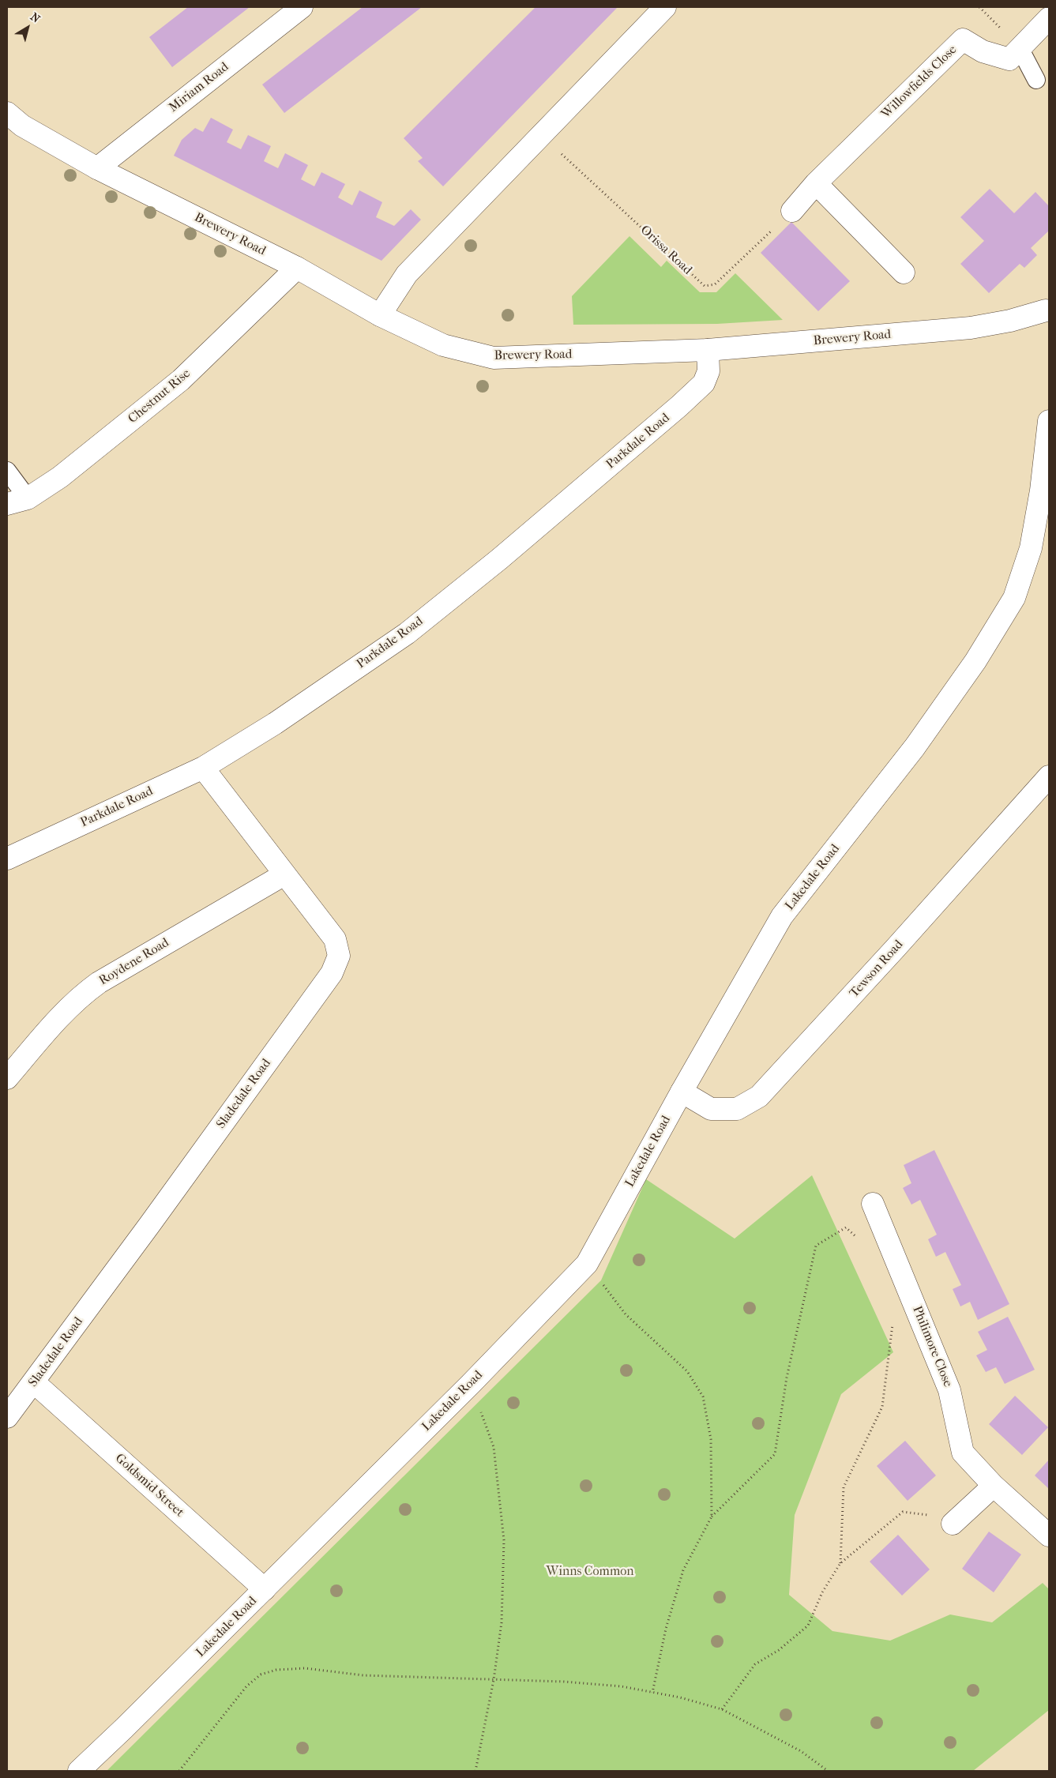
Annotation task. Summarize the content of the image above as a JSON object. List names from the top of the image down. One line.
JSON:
{"streets":{"street":["Willowfields Close","Miriam Road","Brewery Road","Chestnut Rise","Parkdale Road","Lakedale Road","Roydene Road","Tewson Road","Sladedale Road","Philimore Close","Goldsmid Street"],"path":["Orissa Road"]},"crossings":[["Willowfields Close","Orissa Road"],["Miriam Road","Brewery Road"],["Brewery Road","Chestnut Rise"],["Brewery Road","Parkdale Road"],["Parkdale Road","Sladedale Road"],["Lakedale Road","Tewson Road"],["Lakedale Road","Goldsmid Street"],["Roydene Road","Sladedale Road"],["Sladedale Road","Goldsmid Street"]],"parks":["Winns Common"],"north":"top right"}
